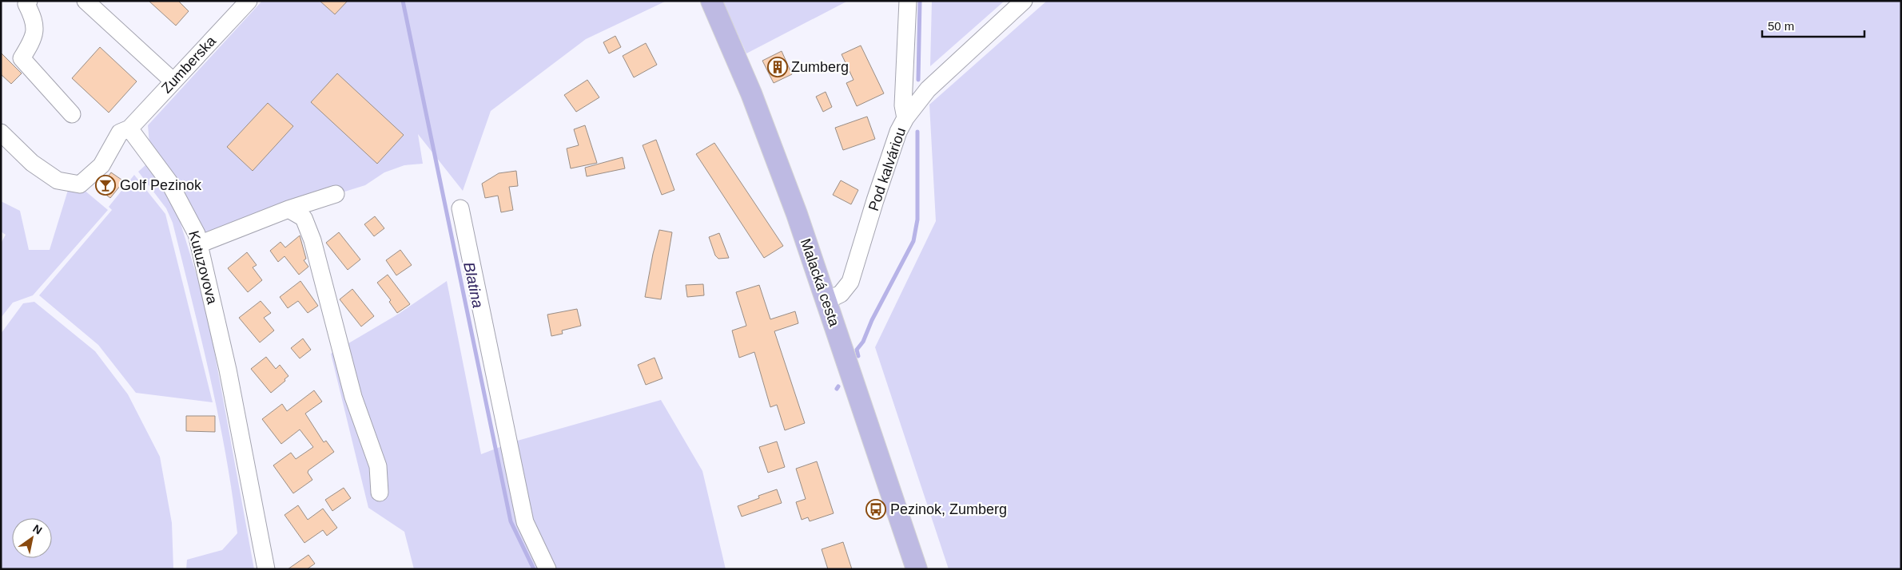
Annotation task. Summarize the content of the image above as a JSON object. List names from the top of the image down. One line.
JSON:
{"streets":{"main road":["Malacká cesta"],"street":["Zumberska","Pod kalváriou","Kutuzovova"]},"crossings":[["Zumberska","Kutuzovova"],["Pod kalváriou","Malacká cesta"]],"water":["Blatina"],"places":{"building":["Zumberg"],"bar":["Golf Pezinok"],"bus stop":["Pezinok, Zumberg"]},"scale_bar":"50 m","north":"top right"}
